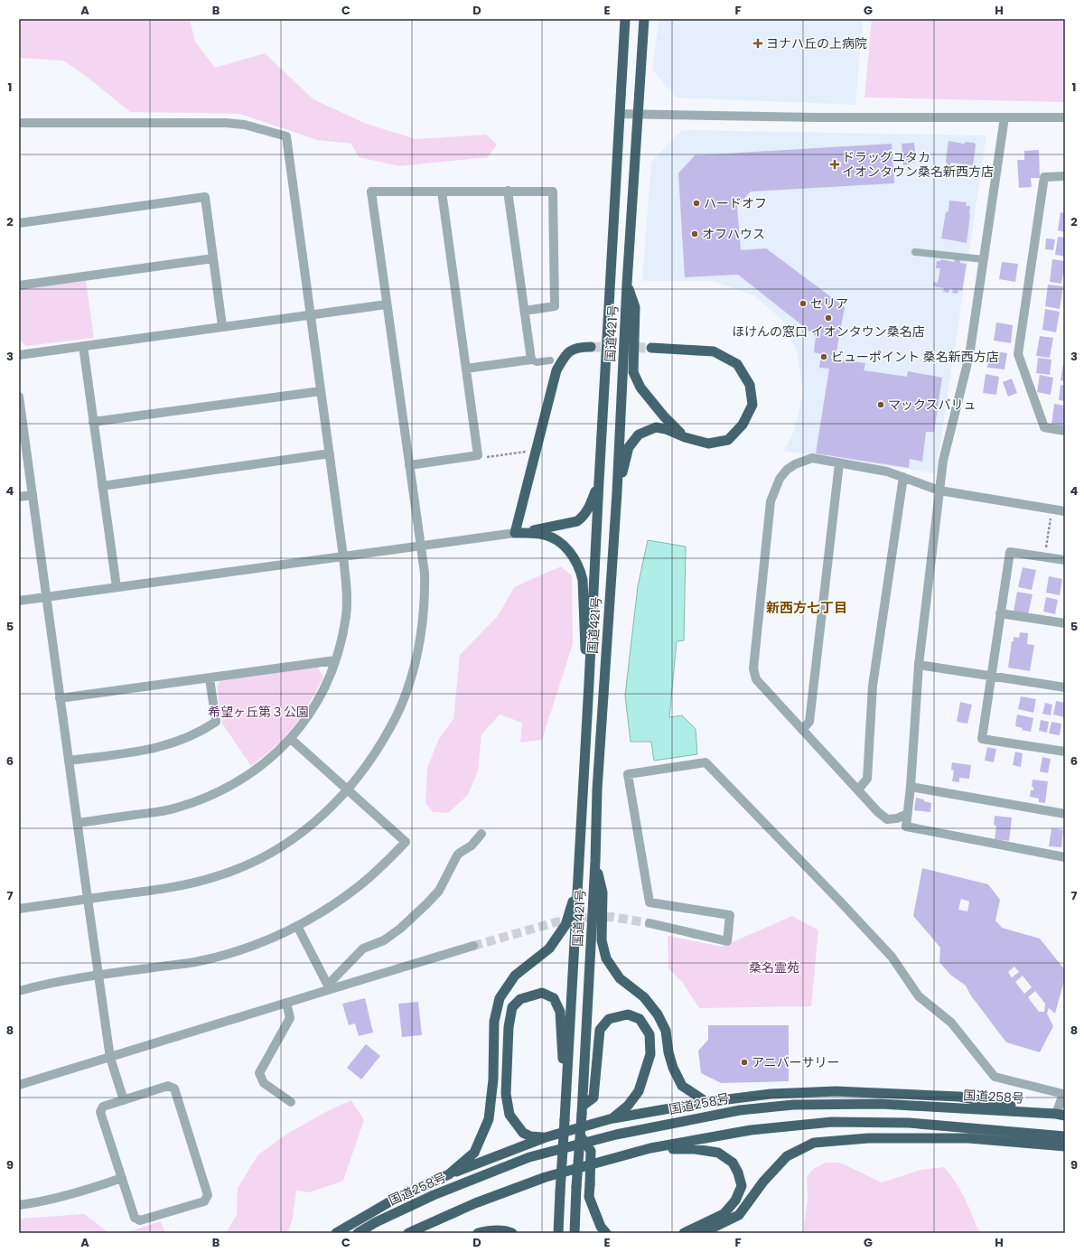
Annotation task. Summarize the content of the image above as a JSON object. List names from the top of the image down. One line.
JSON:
{"streets":{"highway":["国道421号","国道258号"]},"districts":["新西方七丁目"],"parks":["希望ヶ丘第３公園","桑名霊苑"],"places":{"health":["ヨナハ丘の上病院","ドラッグユタカ イオンタウン桑名新西方店"],"other":["ハードオフ","オフハウス","セリア","ほけんの窓口 イオンタウン桑名店","ビューポイント 桑名新西方店","マックスバリュ","アニバーサリー"]},"grid":{"columns":["A","B","C","D","E","F","G","H"],"rows":["1","2","3","4","5","6","7","8","9"]}}
